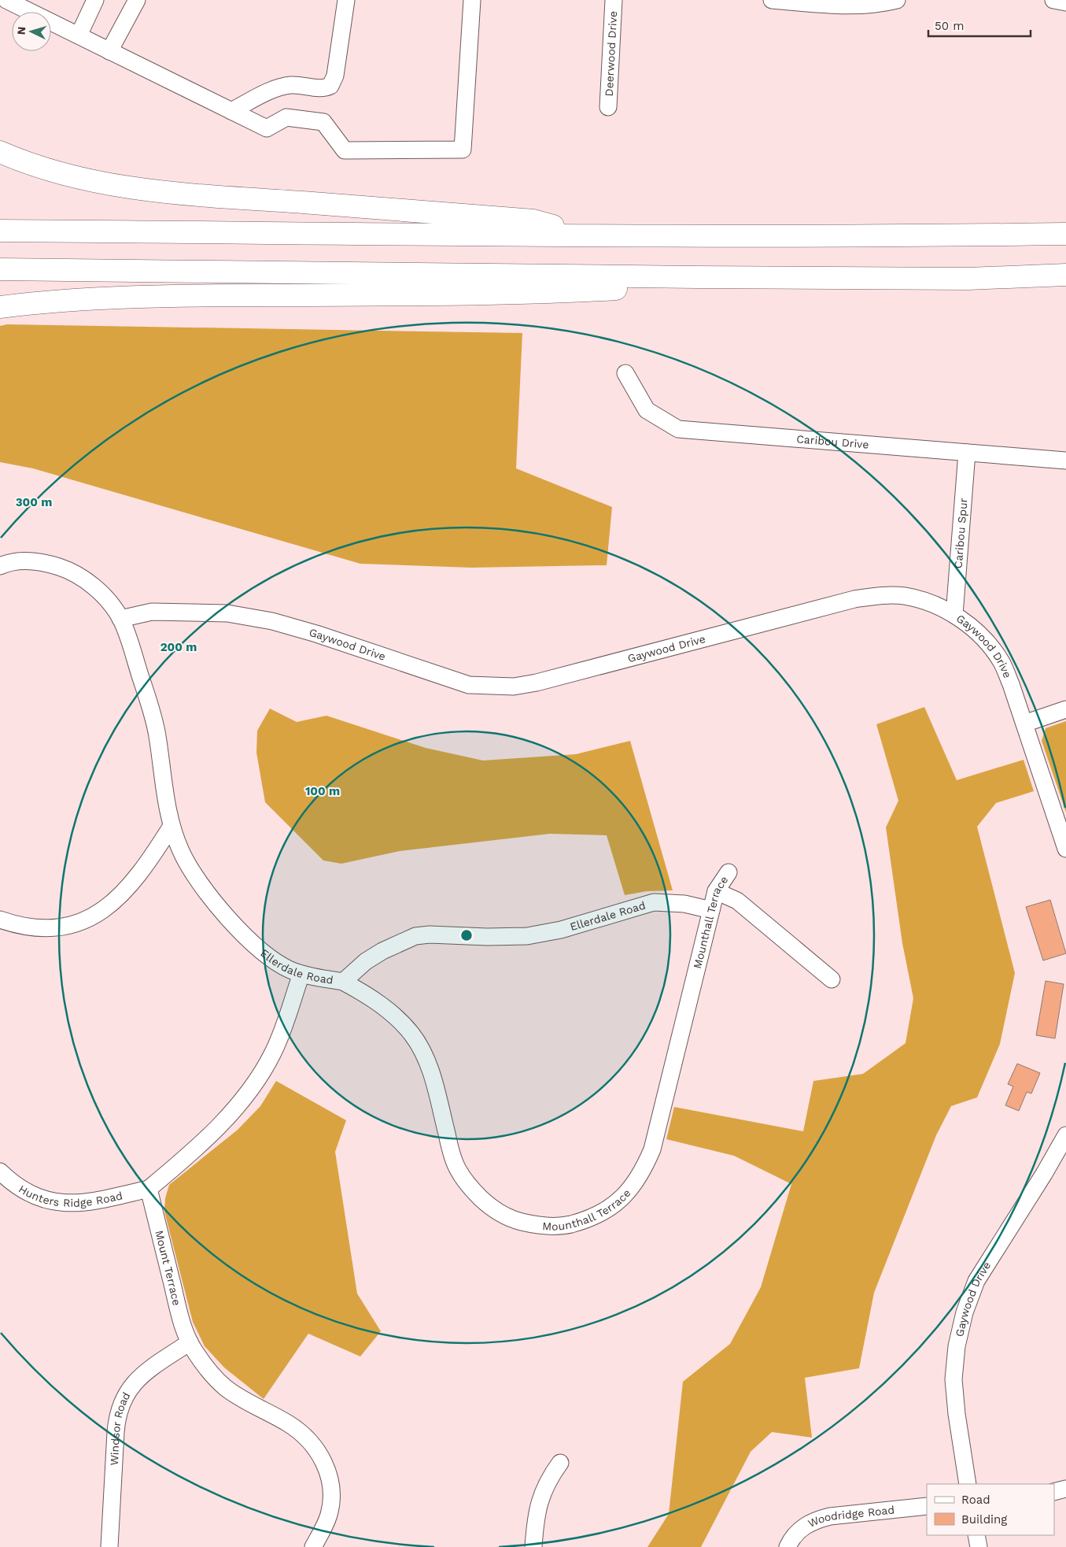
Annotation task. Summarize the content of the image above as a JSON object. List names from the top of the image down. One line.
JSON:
{"streets":{"street":["Deerwood Drive","Caribou Drive","Caribou Spur","Gaywood Drive","Ellerdale Road","Mounthall Terrace","Hunters Ridge Road","Mount Terrace","Windsor Road","Woodridge Road"]},"crossings":[["Caribou Drive","Caribou Spur"],["Caribou Spur","Gaywood Drive"],["Ellerdale Road","Mounthall Terrace"],["Hunters Ridge Road","Mount Terrace"],["Mount Terrace","Windsor Road"]],"legend":["Road","Building"],"scale_bar":"50 m","north":"left","rings":["300 m","200 m","100 m"]}
